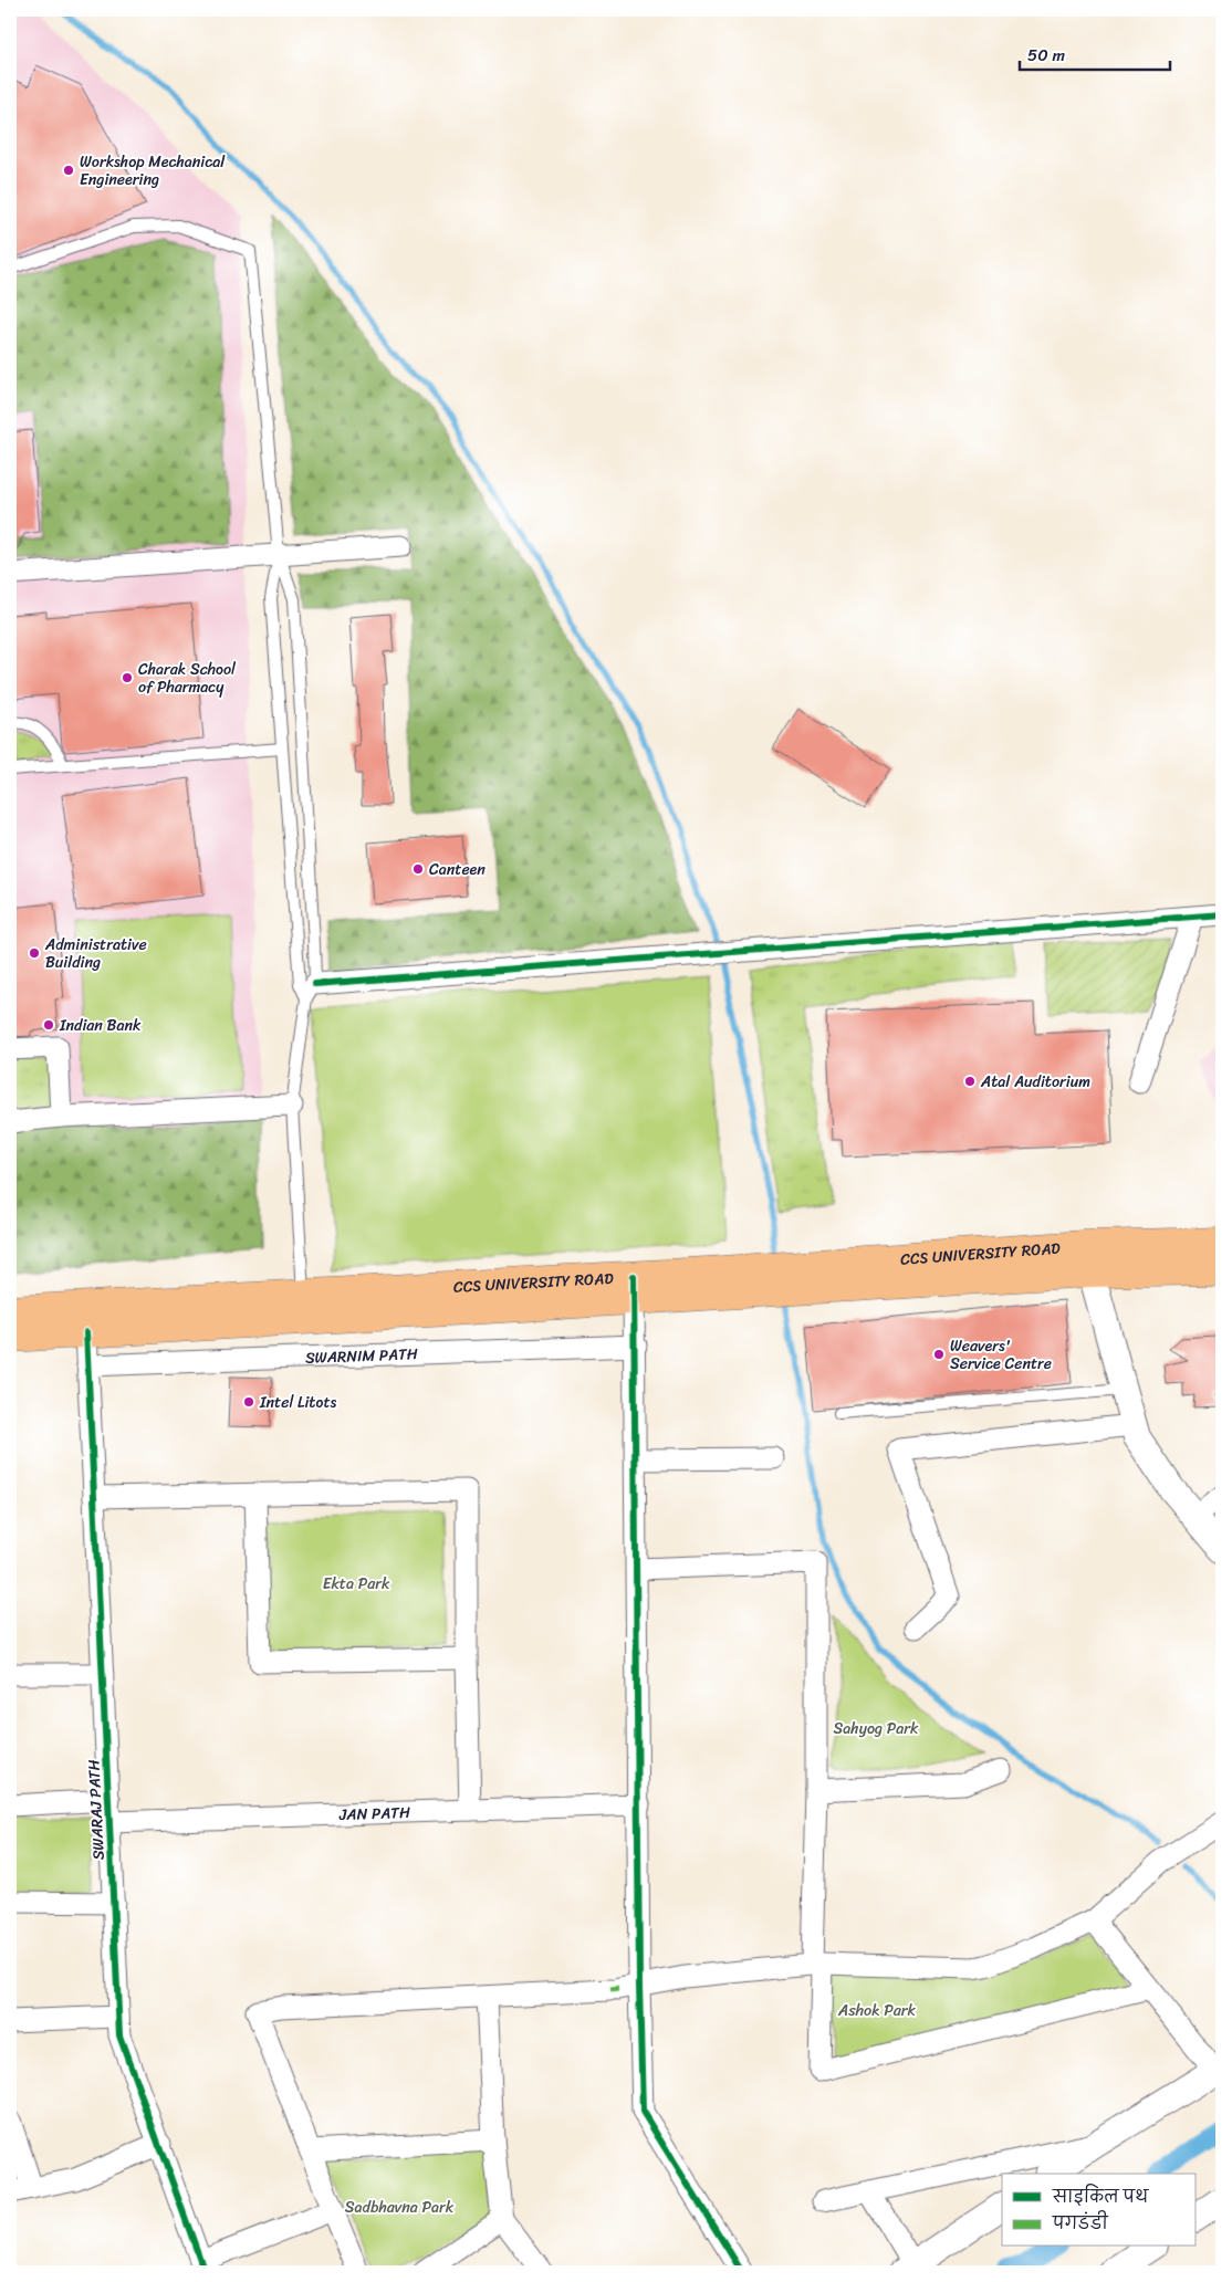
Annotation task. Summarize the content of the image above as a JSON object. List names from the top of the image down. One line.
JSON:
{"streets":{"highway":["CCS UNIVERSITY ROAD"],"street":["SWARNIM PATH","SWARAJ PATH","JAN PATH"]},"crossings":[["CCS UNIVERSITY ROAD","SWARAJ PATH"],["SWARNIM PATH","SWARAJ PATH"],["SWARAJ PATH","JAN PATH"]],"parks":["Ekta Park","Sahyog Park","Ashok Park","Sadbhavna Park"],"places":["Workshop Mechanical Engineering","Charak School of Pharmacy","Canteen","Administrative Building","Indian Bank","Atal Auditorium","Weavers' Service Centre","Intel Litots"],"legend":["साइकिल पथ","पगडंडी"],"scale_bar":"50 m"}
